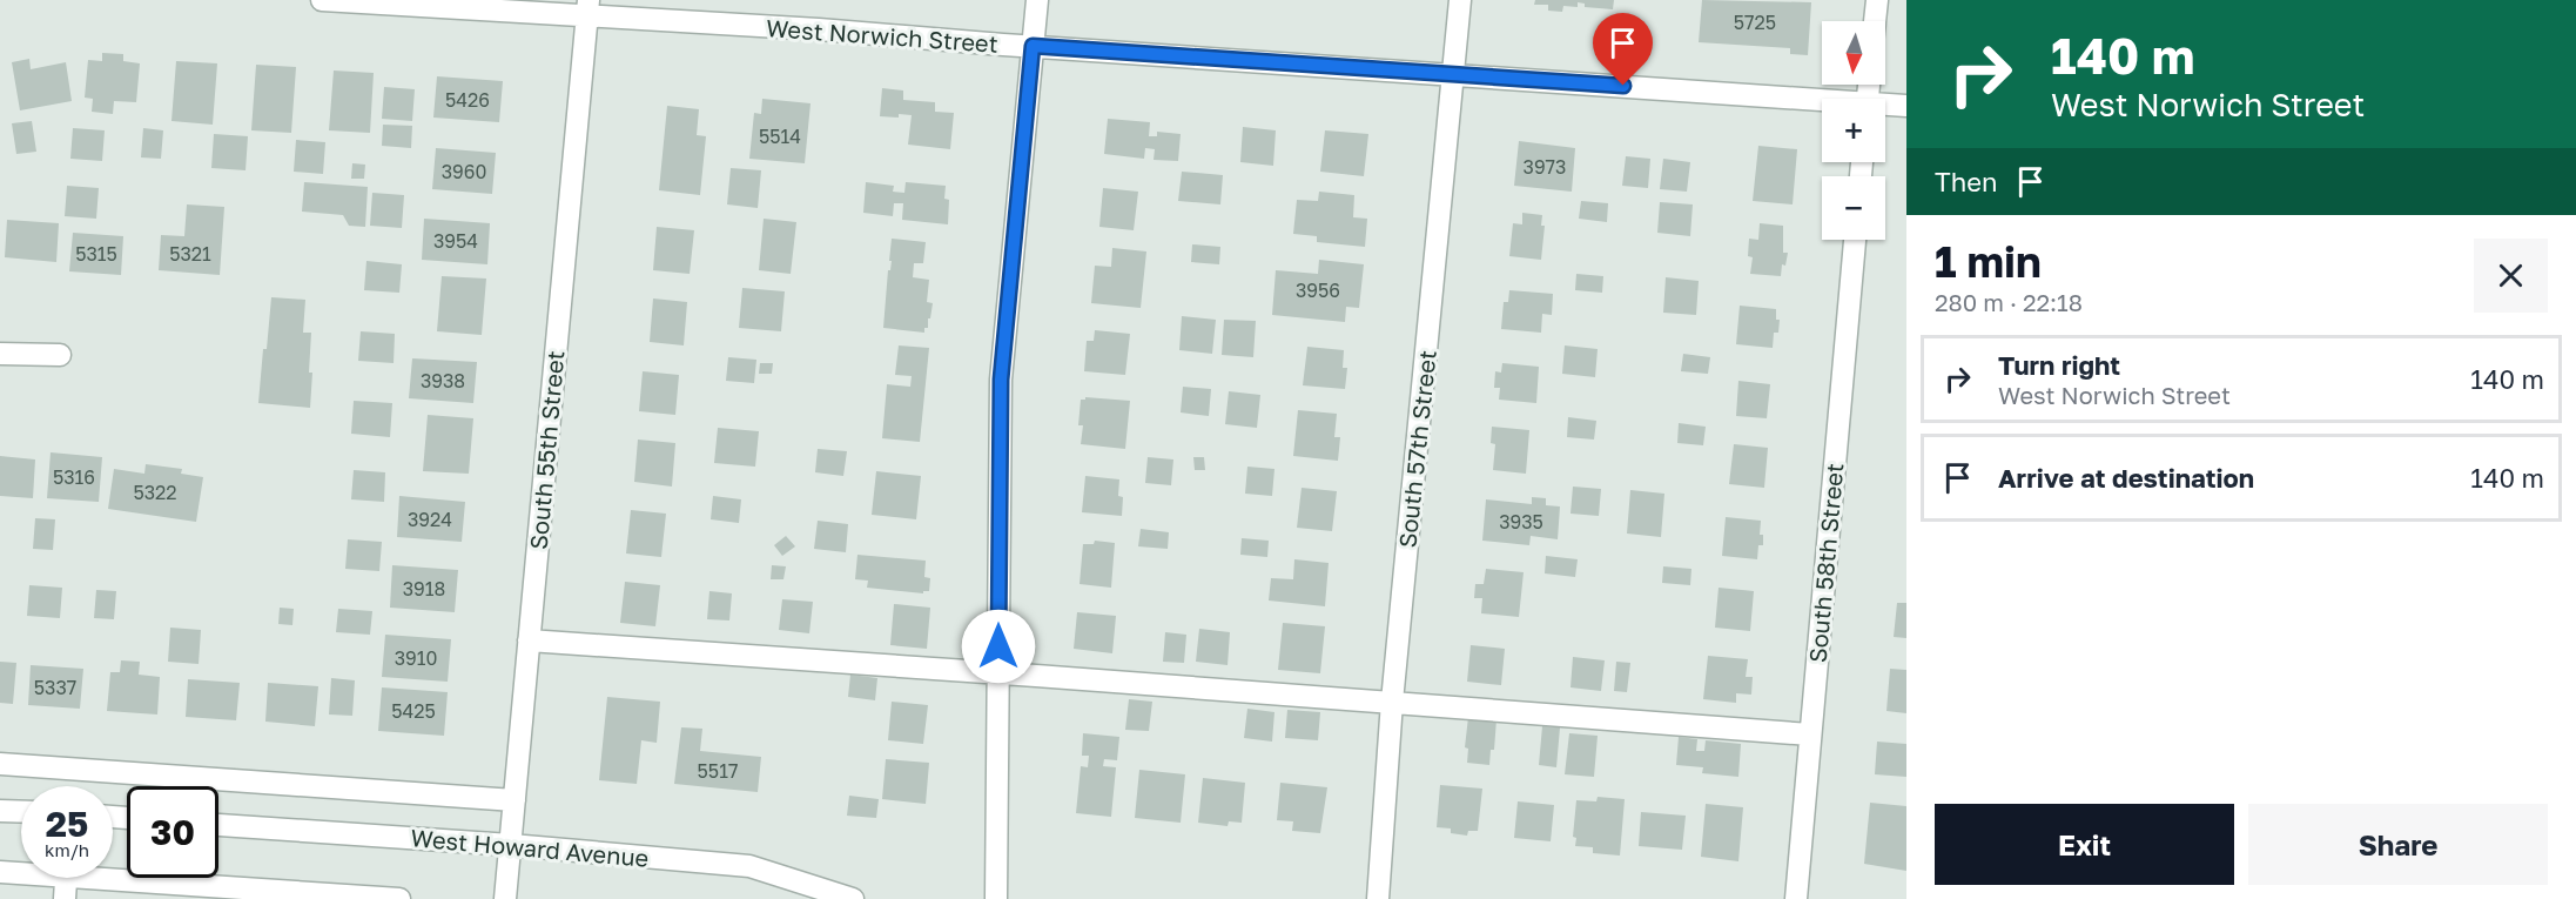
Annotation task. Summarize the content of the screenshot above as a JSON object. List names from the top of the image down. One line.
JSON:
{"streets":{"street":["West Norwich Street","South 57th Street","South 55th Street","South 58th Street","West Howard Avenue"]},"crossings":[["West Norwich Street","South 57th Street"],["West Norwich Street","South 55th Street"],["South 55th Street","West Howard Avenue"]],"house_numbers":["5725","5426","5514","3973","3960","3954","5315","5321","3956","3938","5316","5322","3924","3935","3918","3910","5337","5425","5517"],"north":"bottom","page":{"turn":["140 m","West Norwich Street"],"map_buttons":["+","−"],"then":"Then","heading":["1 min","280 m · 22:18"],"list":[{"name":"Turn right","note":"West Norwich Street","value":"140 m"},{"name":"Arrive at destination","value":"140 m"}],"speed":"25 km/h","limit":"30","buttons":["Exit","Share"]}}
